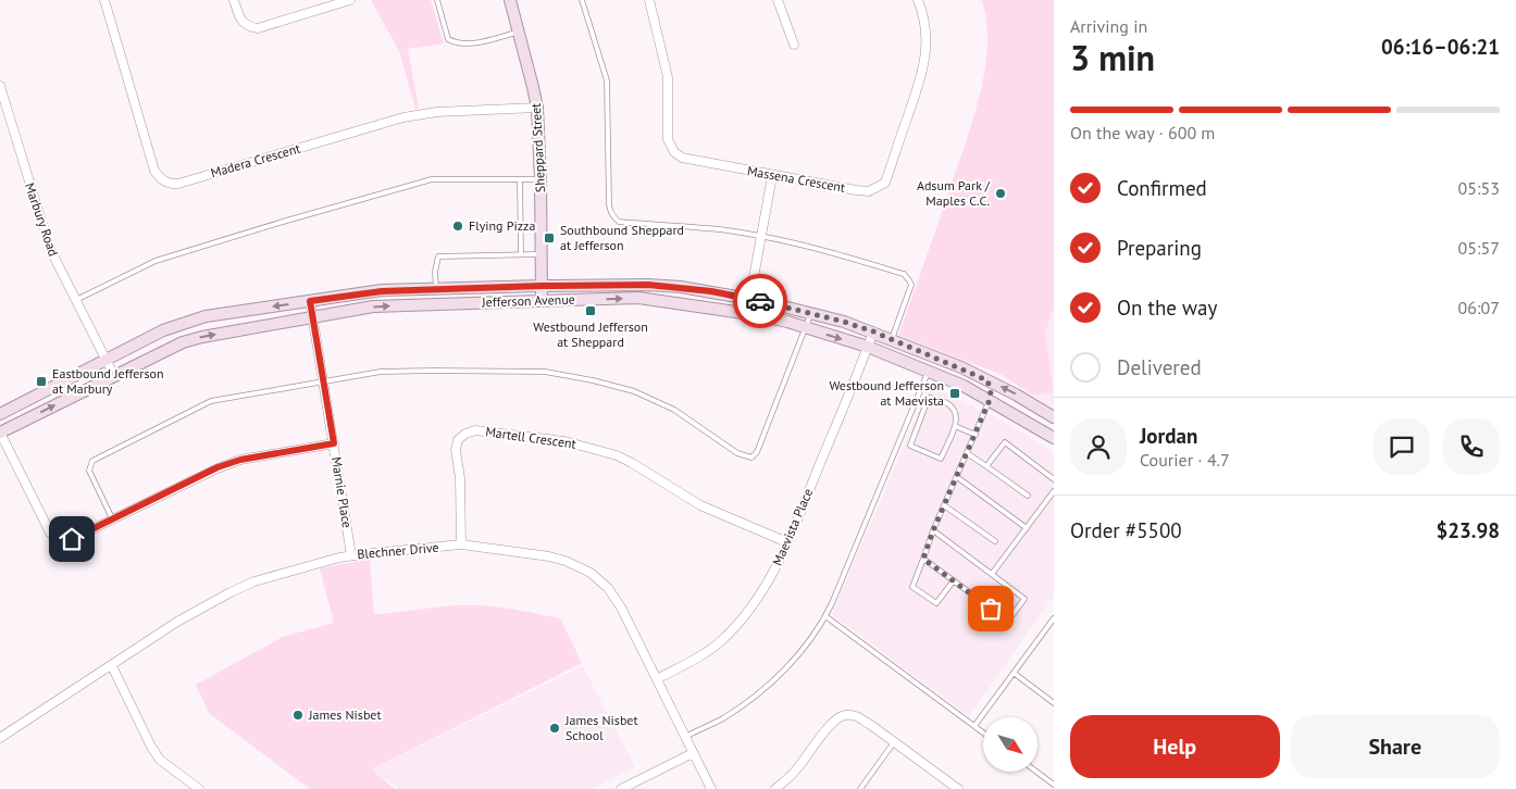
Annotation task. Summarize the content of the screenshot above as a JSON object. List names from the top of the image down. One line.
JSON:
{"streets":{"street":["Sheppard Street","Madera Crescent","Massena Crescent","Marbury Road","Jefferson Avenue","Martell Crescent","Marnie Place","Maevista Place","Blechner Drive"]},"crossings":[["Sheppard Street","Madera Crescent"],["Sheppard Street","Jefferson Avenue"],["Marbury Road","Jefferson Avenue"],["Jefferson Avenue","Marnie Place"],["Jefferson Avenue","Maevista Place"],["Martell Crescent","Maevista Place"],["Martell Crescent","Blechner Drive"],["Marnie Place","Blechner Drive"],["Maevista Place","Blechner Drive"]],"places":{"other":["Adsum Park / Maples C.C.","Flying Pizza","James Nisbet","James Nisbet School"],"transit":["Southbound Sheppard at Jefferson","Westbound Jefferson at Sheppard","Eastbound Jefferson at Marbury","Westbound Jefferson at Maevista"]},"north":"bottom right","page":{"heading":["3 min","Arriving in","06:16–06:21"],"panel":["Jordan","Courier · 4.7","Order #5500","$23.98"],"bar":"On the way · 600 m","list":[["Confirmed","05:53"],["Preparing","05:57"],["On the way","06:07"],"Delivered"],"buttons":["Help","Share"]}}
